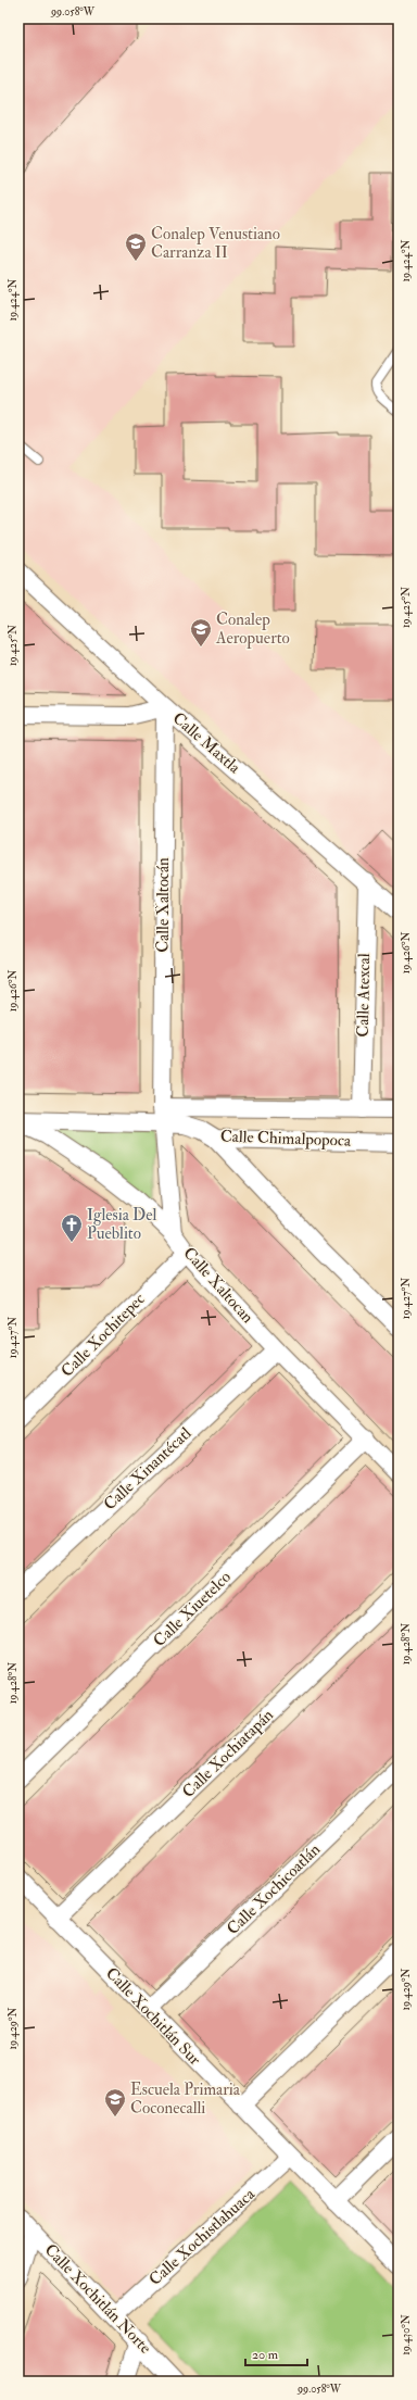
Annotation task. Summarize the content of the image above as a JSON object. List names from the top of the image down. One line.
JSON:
{"streets":{"street":["Calle Maxtla","Calle Xaltocán","Calle Atexcal","Calle Chimalpopoca","Calle Xaltocan","Calle Xochitepec","Calle Xinantécatl","Calle Xiuetelco","Calle Xochiatapán","Calle Xochicoatlán","Calle Xochitlán Sur","Calle Xochistlahuaca","Calle Xochitlán Norte"]},"crossings":[["Calle Maxtla","Calle Xaltocán"],["Calle Maxtla","Calle Atexcal"],["Calle Xaltocán","Calle Chimalpopoca"],["Calle Xaltocán","Calle Xaltocan"],["Calle Chimalpopoca","Calle Xaltocan"],["Calle Xaltocan","Calle Xochitepec"],["Calle Xaltocan","Calle Xinantécatl"],["Calle Xaltocan","Calle Xiuetelco"],["Calle Xochiatapán","Calle Xochitlán Sur"],["Calle Xochicoatlán","Calle Xochitlán Sur"],["Calle Xochitlán Sur","Calle Xochistlahuaca"],["Calle Xochistlahuaca","Calle Xochitlán Norte"]],"places":{"school or university":["Conalep Venustiano Carranza II","Conalep Aeropuerto","Escuela Primaria Coconecalli"],"church":["Iglesia Del Pueblito"]},"scale_bar":"20 m","coordinates":["99.058°W","19.424°N","19.425°N","19.426°N","19.427°N","19.428°N","19.429°N","19.430°N"]}
